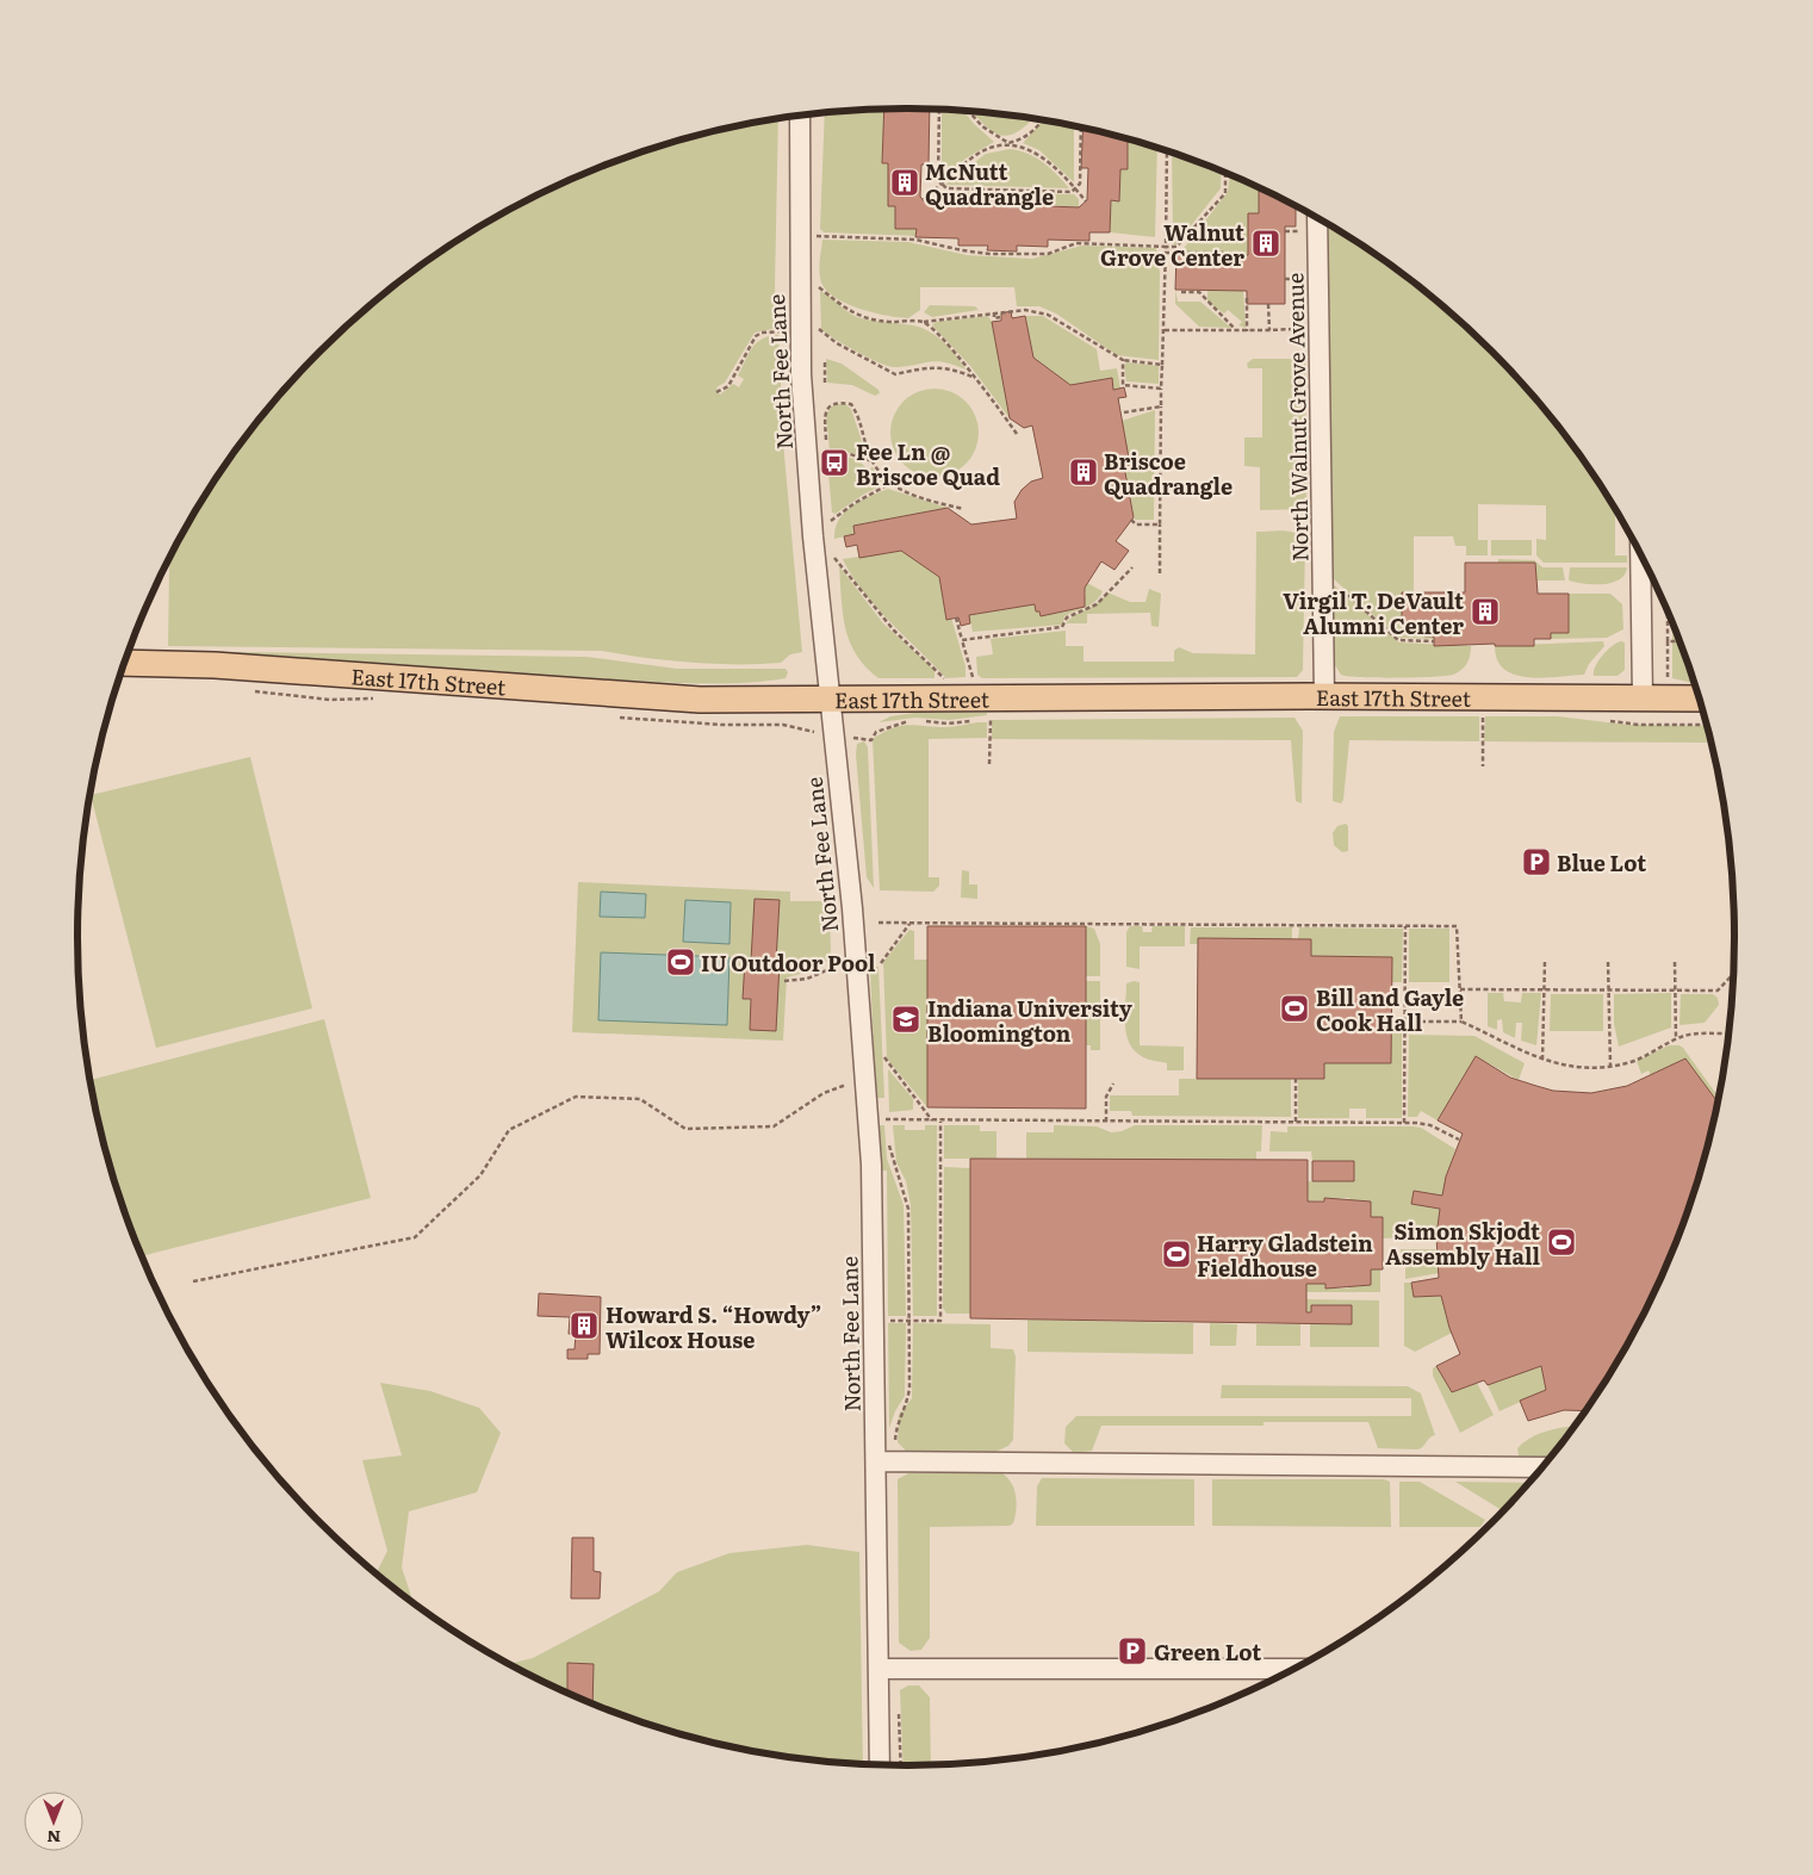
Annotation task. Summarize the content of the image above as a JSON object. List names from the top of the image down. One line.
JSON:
{"streets":{"main road":["East 17th Street"],"street":["North Fee Lane","North Walnut Grove Avenue"]},"crossings":[["North Fee Lane","East 17th Street"],["North Walnut Grove Avenue","East 17th Street"]],"places":{"building":["McNutt Quadrangle","Walnut Grove Center","Briscoe Quadrangle","Virgil T. DeVault Alumni Center","Howard S. “Howdy” Wilcox House"],"bus stop":["Fee Ln @ Briscoe Quad"],"parking":["Blue Lot","Green Lot"],"sports":["IU Outdoor Pool","Bill and Gayle Cook Hall","Simon Skjodt Assembly Hall","Harry Gladstein Fieldhouse"],"school or university":["Indiana University Bloomington"]},"north":"bottom"}
